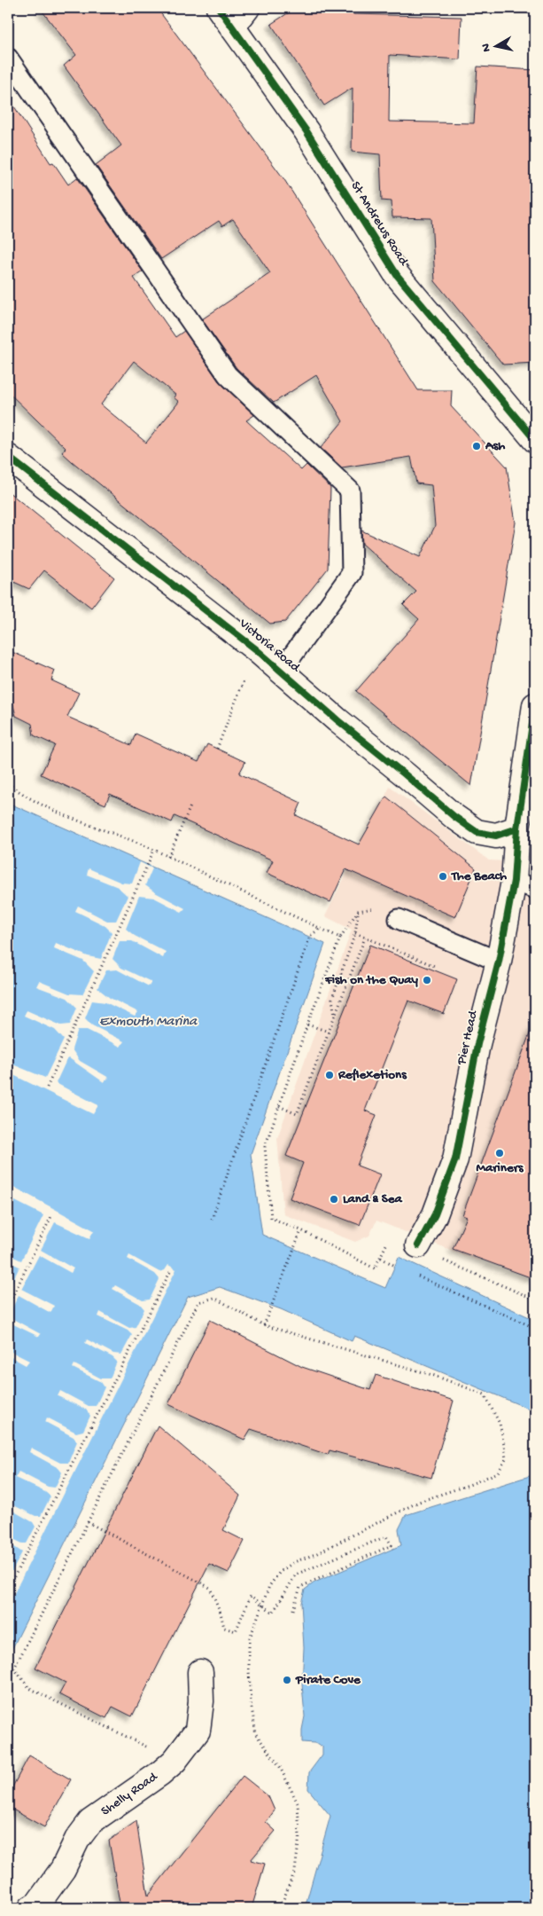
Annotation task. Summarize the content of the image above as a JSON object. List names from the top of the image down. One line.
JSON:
{"streets":{"street":["St Andrews Road","Victoria Road","Pier Head","Shelly Road"]},"crossings":[["Victoria Road","Pier Head"]],"water":["Exmouth Marina"],"places":["Ash","The Beach","Fish on the Quay","Reflexetions","Mariners","Land & Sea","Pirate Cove"],"north":"left"}
